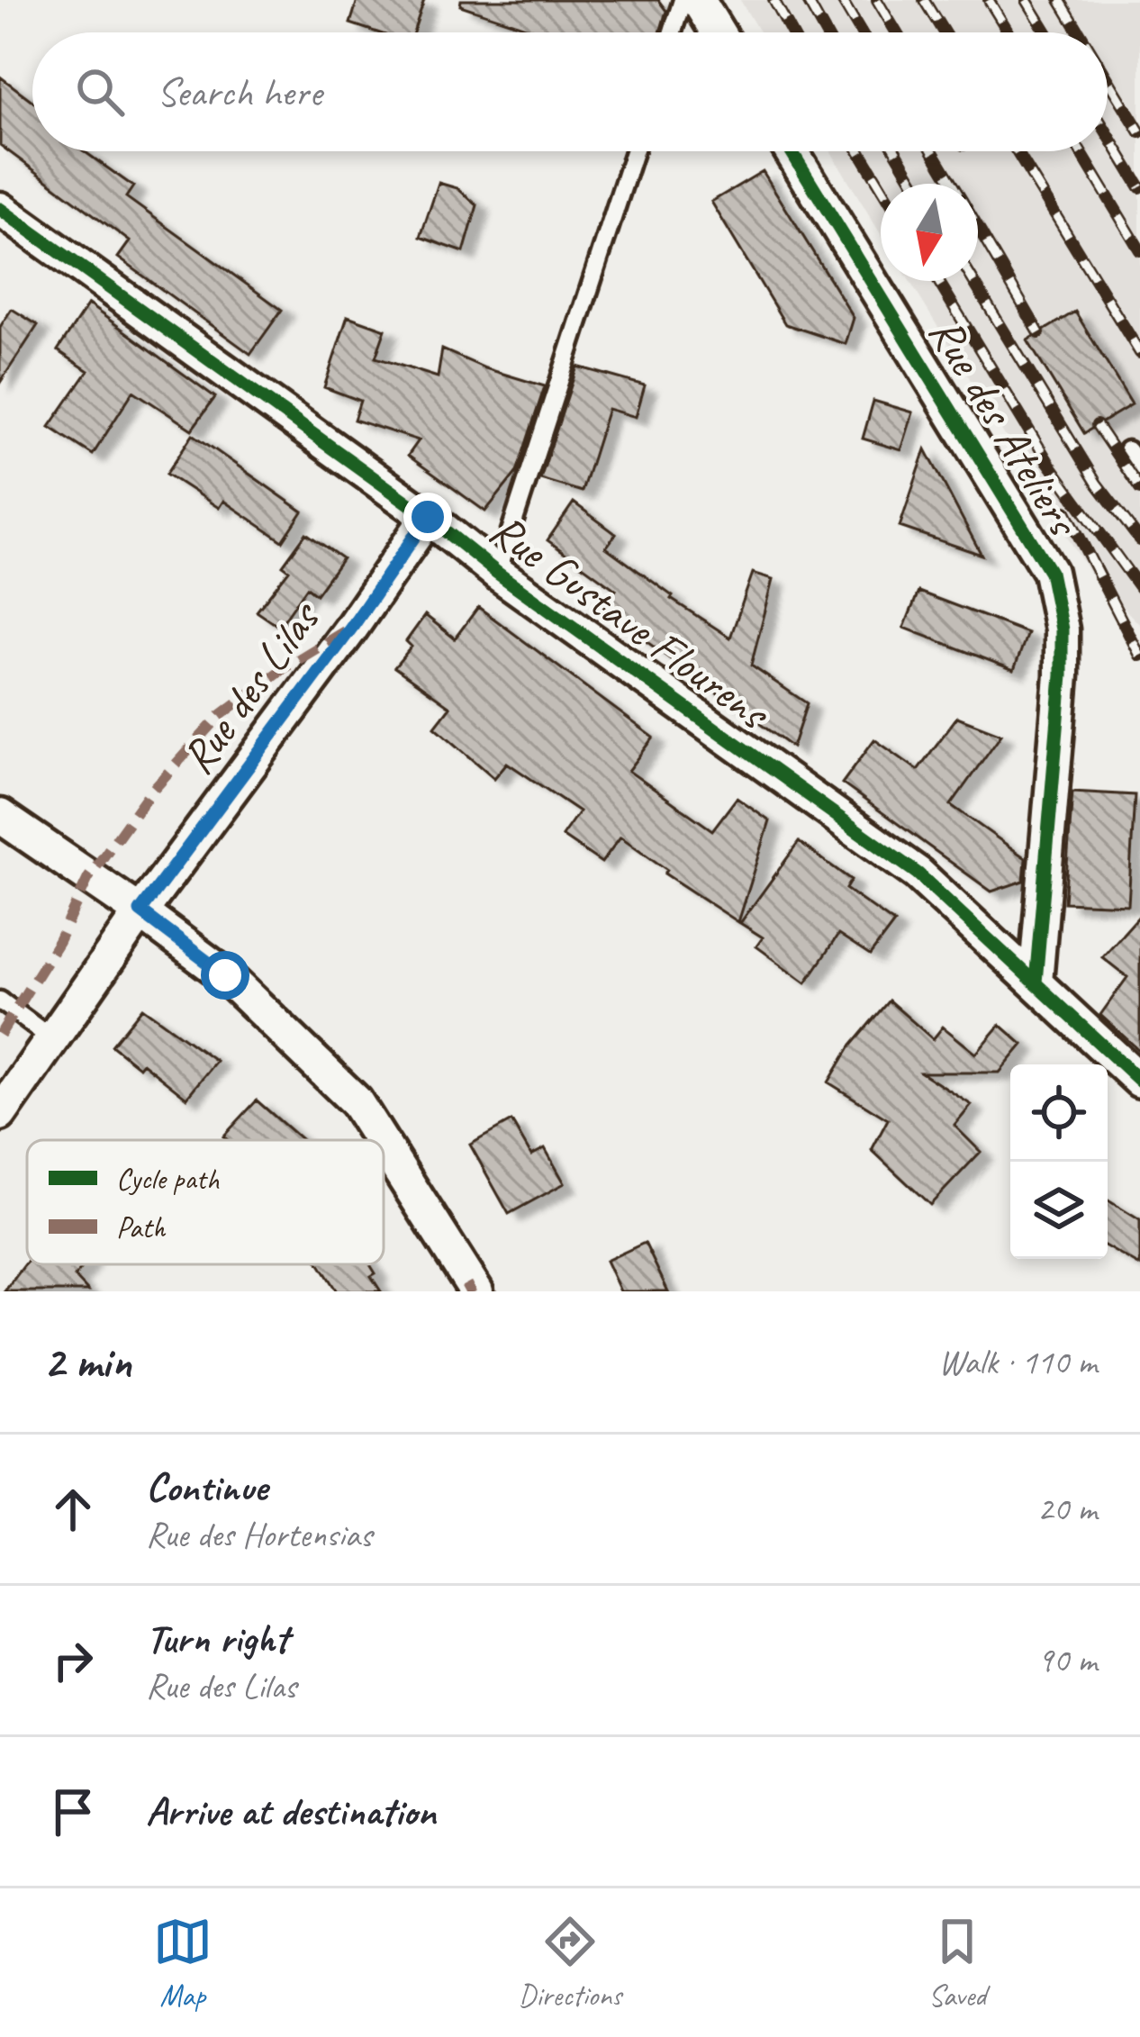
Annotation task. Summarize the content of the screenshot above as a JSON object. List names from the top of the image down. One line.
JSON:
{"streets":{"street":["Rue des Ateliers","Rue Gustave Flourens","Rue des Lilas"]},"crossings":[["Rue des Ateliers","Rue Gustave Flourens"],["Rue Gustave Flourens","Rue des Lilas"]],"legend":["Cycle path","Path"],"north":"bottom","page":{"search":"Search here","heading":["2 min","Walk · 110 m"],"list":[["Continue","Rue des Hortensias","20 m"],["Turn right","Rue des Lilas","90 m"],"Arrive at destination"],"nav":["Map","Directions","Saved"]}}
